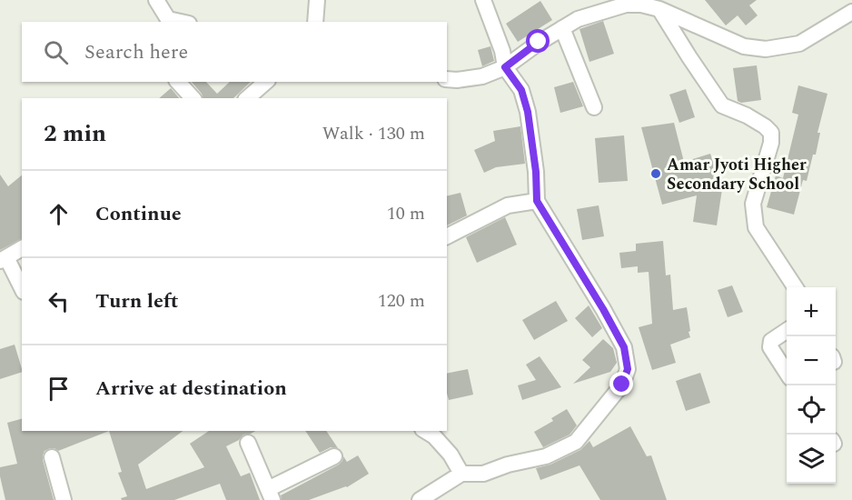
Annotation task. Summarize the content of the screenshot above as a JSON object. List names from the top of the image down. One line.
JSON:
{"places":["Amar Jyoti Higher Secondary School"],"page":{"search":"Search here","heading":["2 min","Walk · 130 m"],"list":[["Continue","10 m"],["Turn left","120 m"],"Arrive at destination"],"map_buttons":["+","−"]}}
